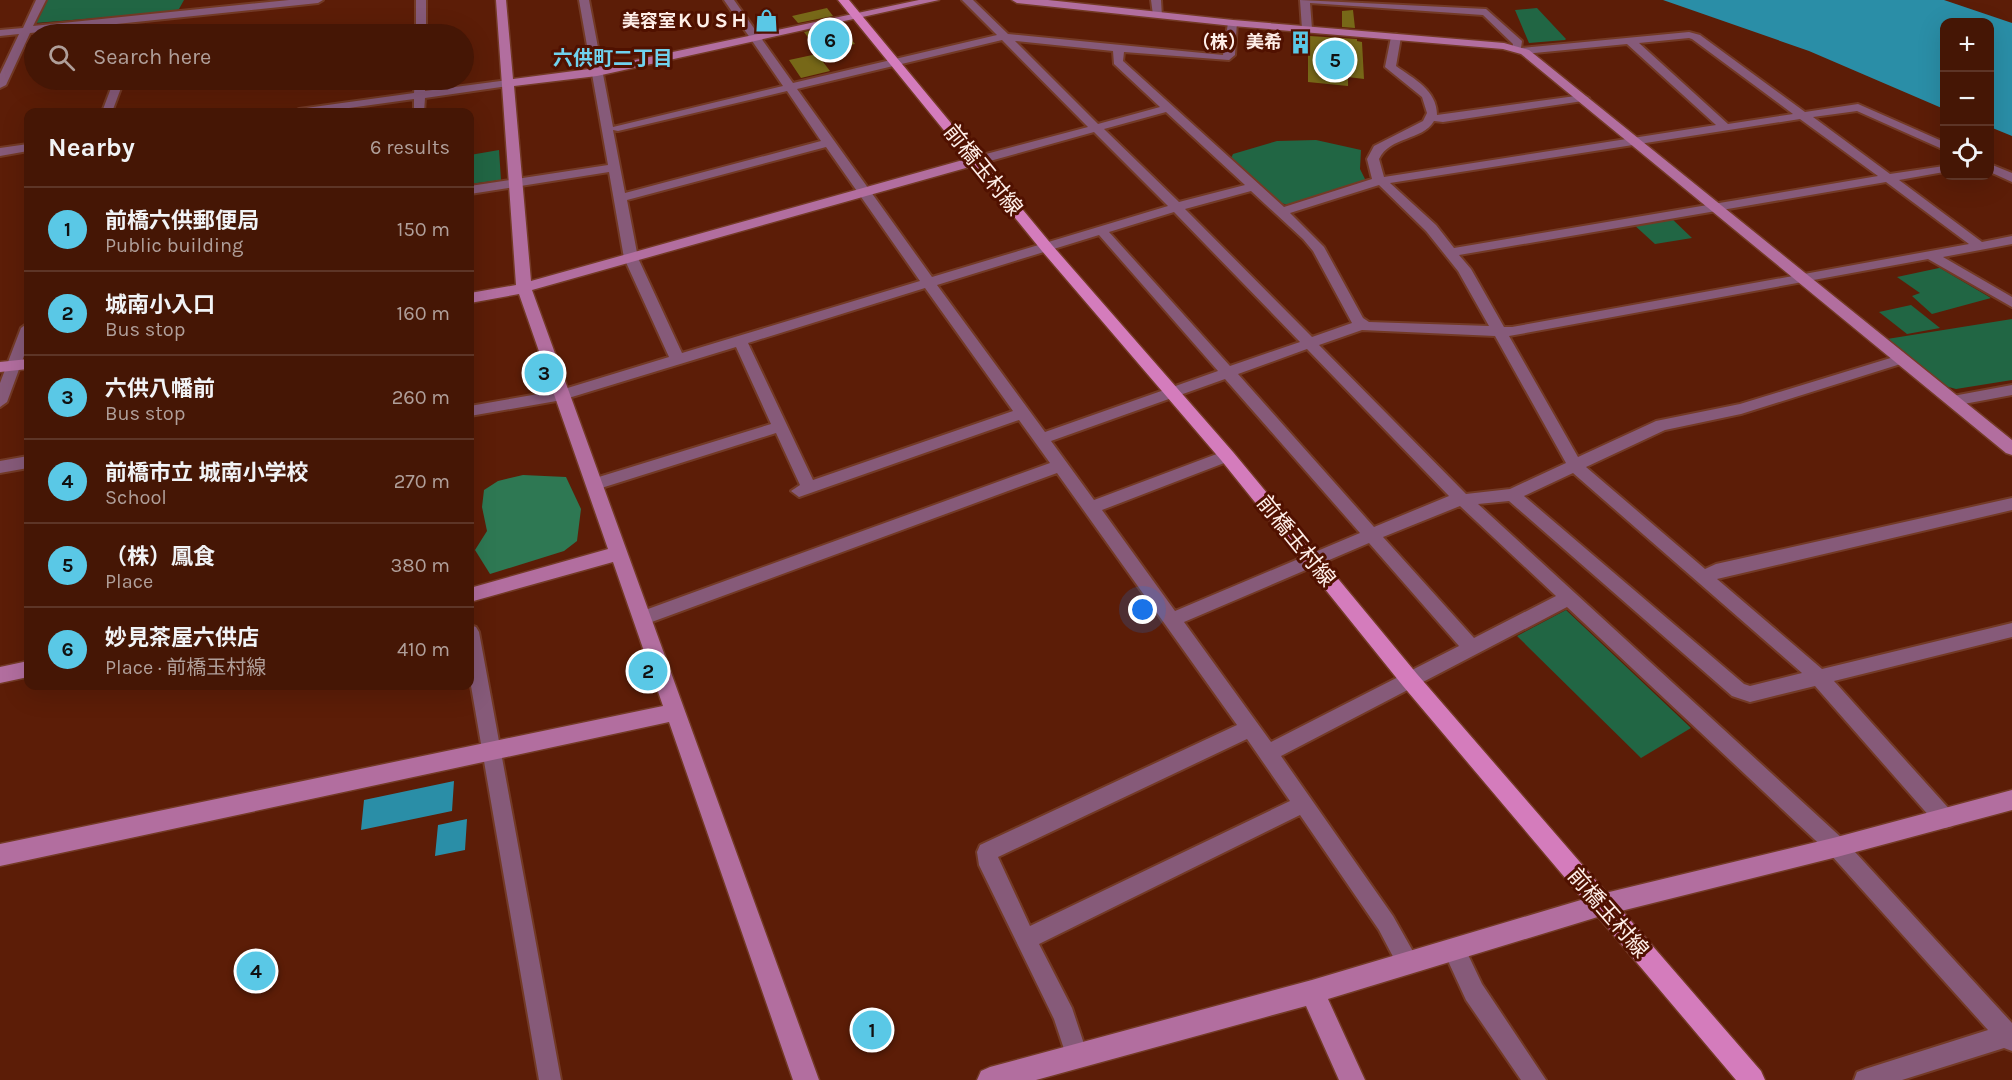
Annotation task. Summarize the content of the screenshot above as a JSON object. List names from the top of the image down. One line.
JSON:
{"streets":{"main road":["前橋玉村線"]},"districts":["六供町二丁目"],"places":{"shop":["美容室ＫＵＳＨ"],"building":["（株）美希"]},"page":{"map_buttons":["+","−"],"pins":["6","5","3","2","4","1"],"search":"Search here","heading":["Nearby","6 results"],"list":[{"mark":"1","name":"前橋六供郵便局","note":"Public building","value":"150 m"},{"mark":"2","name":"城南小入口","note":"Bus stop","value":"160 m"},{"mark":"3","name":"六供八幡前","note":"Bus stop","value":"260 m"},{"mark":"4","name":"前橋市立 城南小学校","note":"School","value":"270 m"},{"mark":"5","name":"（株）鳳食","note":"Place","value":"380 m"},{"mark":"6","name":"妙見茶屋六供店","note":"Place · 前橋玉村線","value":"410 m"}]}}
